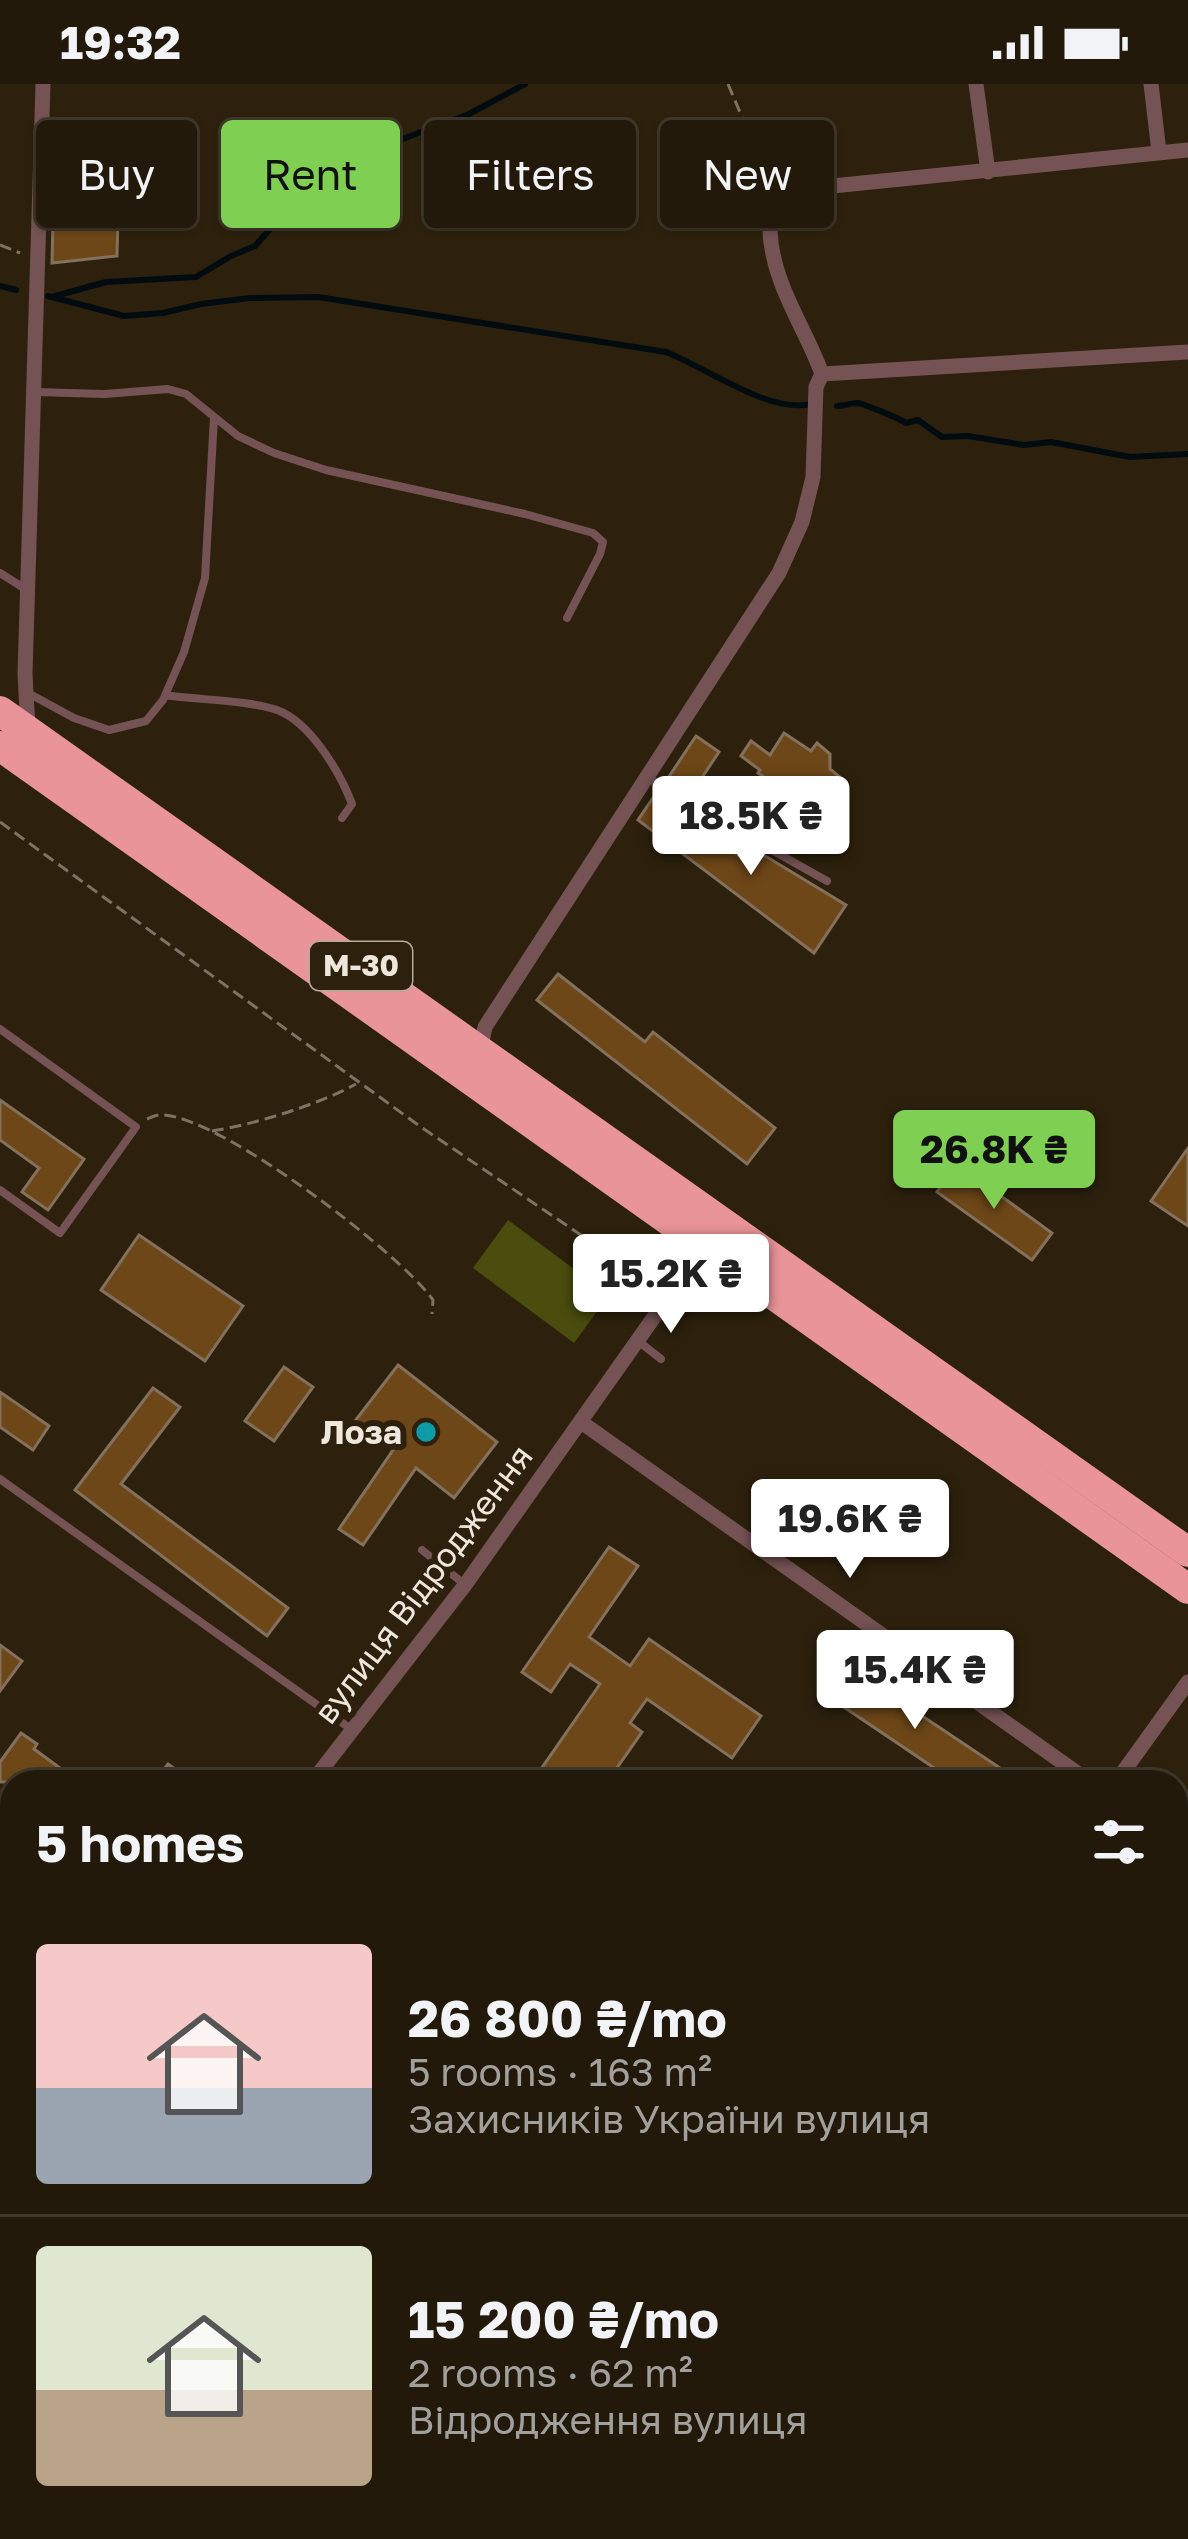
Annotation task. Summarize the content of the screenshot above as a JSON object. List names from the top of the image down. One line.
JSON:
{"streets":{"highway":["М-30"],"street":["вулиця Відродження"]},"crossings":[["М-30","вулиця Відродження"]],"places":["Лоза"],"page":{"status":"19:32","chip":["Buy","Rent","Filters","New"],"price":["18.5K ₴","26.8K ₴","15.2K ₴","19.6K ₴","15.4K ₴"],"heading":"5 homes","list":[{"name":"26 800 ₴/mo","note":"5 rooms · 163 m² · Захисників України вулиця"},{"name":"15 200 ₴/mo","note":"2 rooms · 62 m² · Відродження вулиця"}]}}
